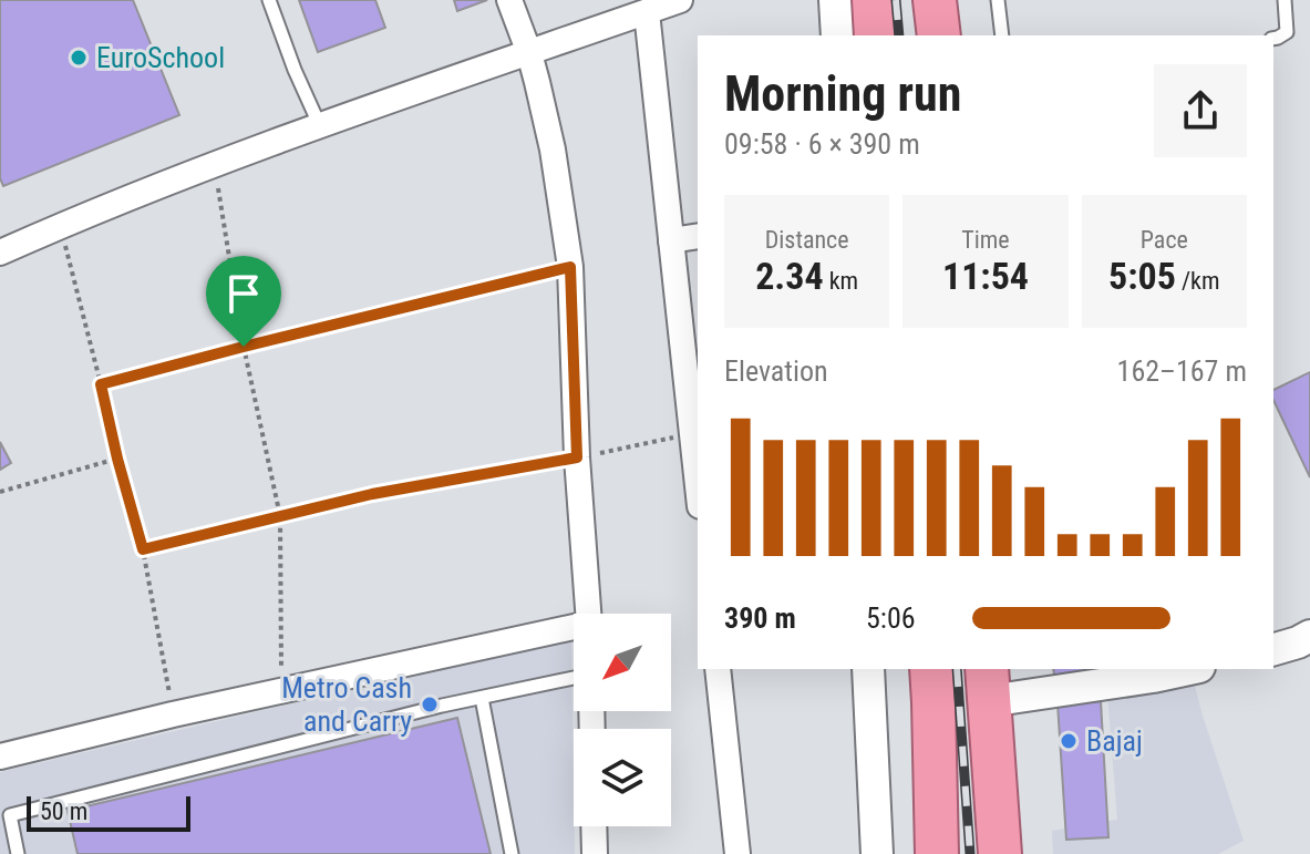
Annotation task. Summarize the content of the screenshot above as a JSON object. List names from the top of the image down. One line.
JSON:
{"places":["EuroSchool","Metro Cash and Carry","Bajaj"],"scale_bar":"50 m","north":"bottom left","page":{"heading":["Morning run","09:58 · 6 × 390 m"],"stats":[["Distance","2.34 km"],["Time","11:54"],["Pace","5:05 /km"]],"chart":["Elevation","162–167 m"],"list":[{"name":"390 m","note":"5:06"}],"scale":"50 m"}}
